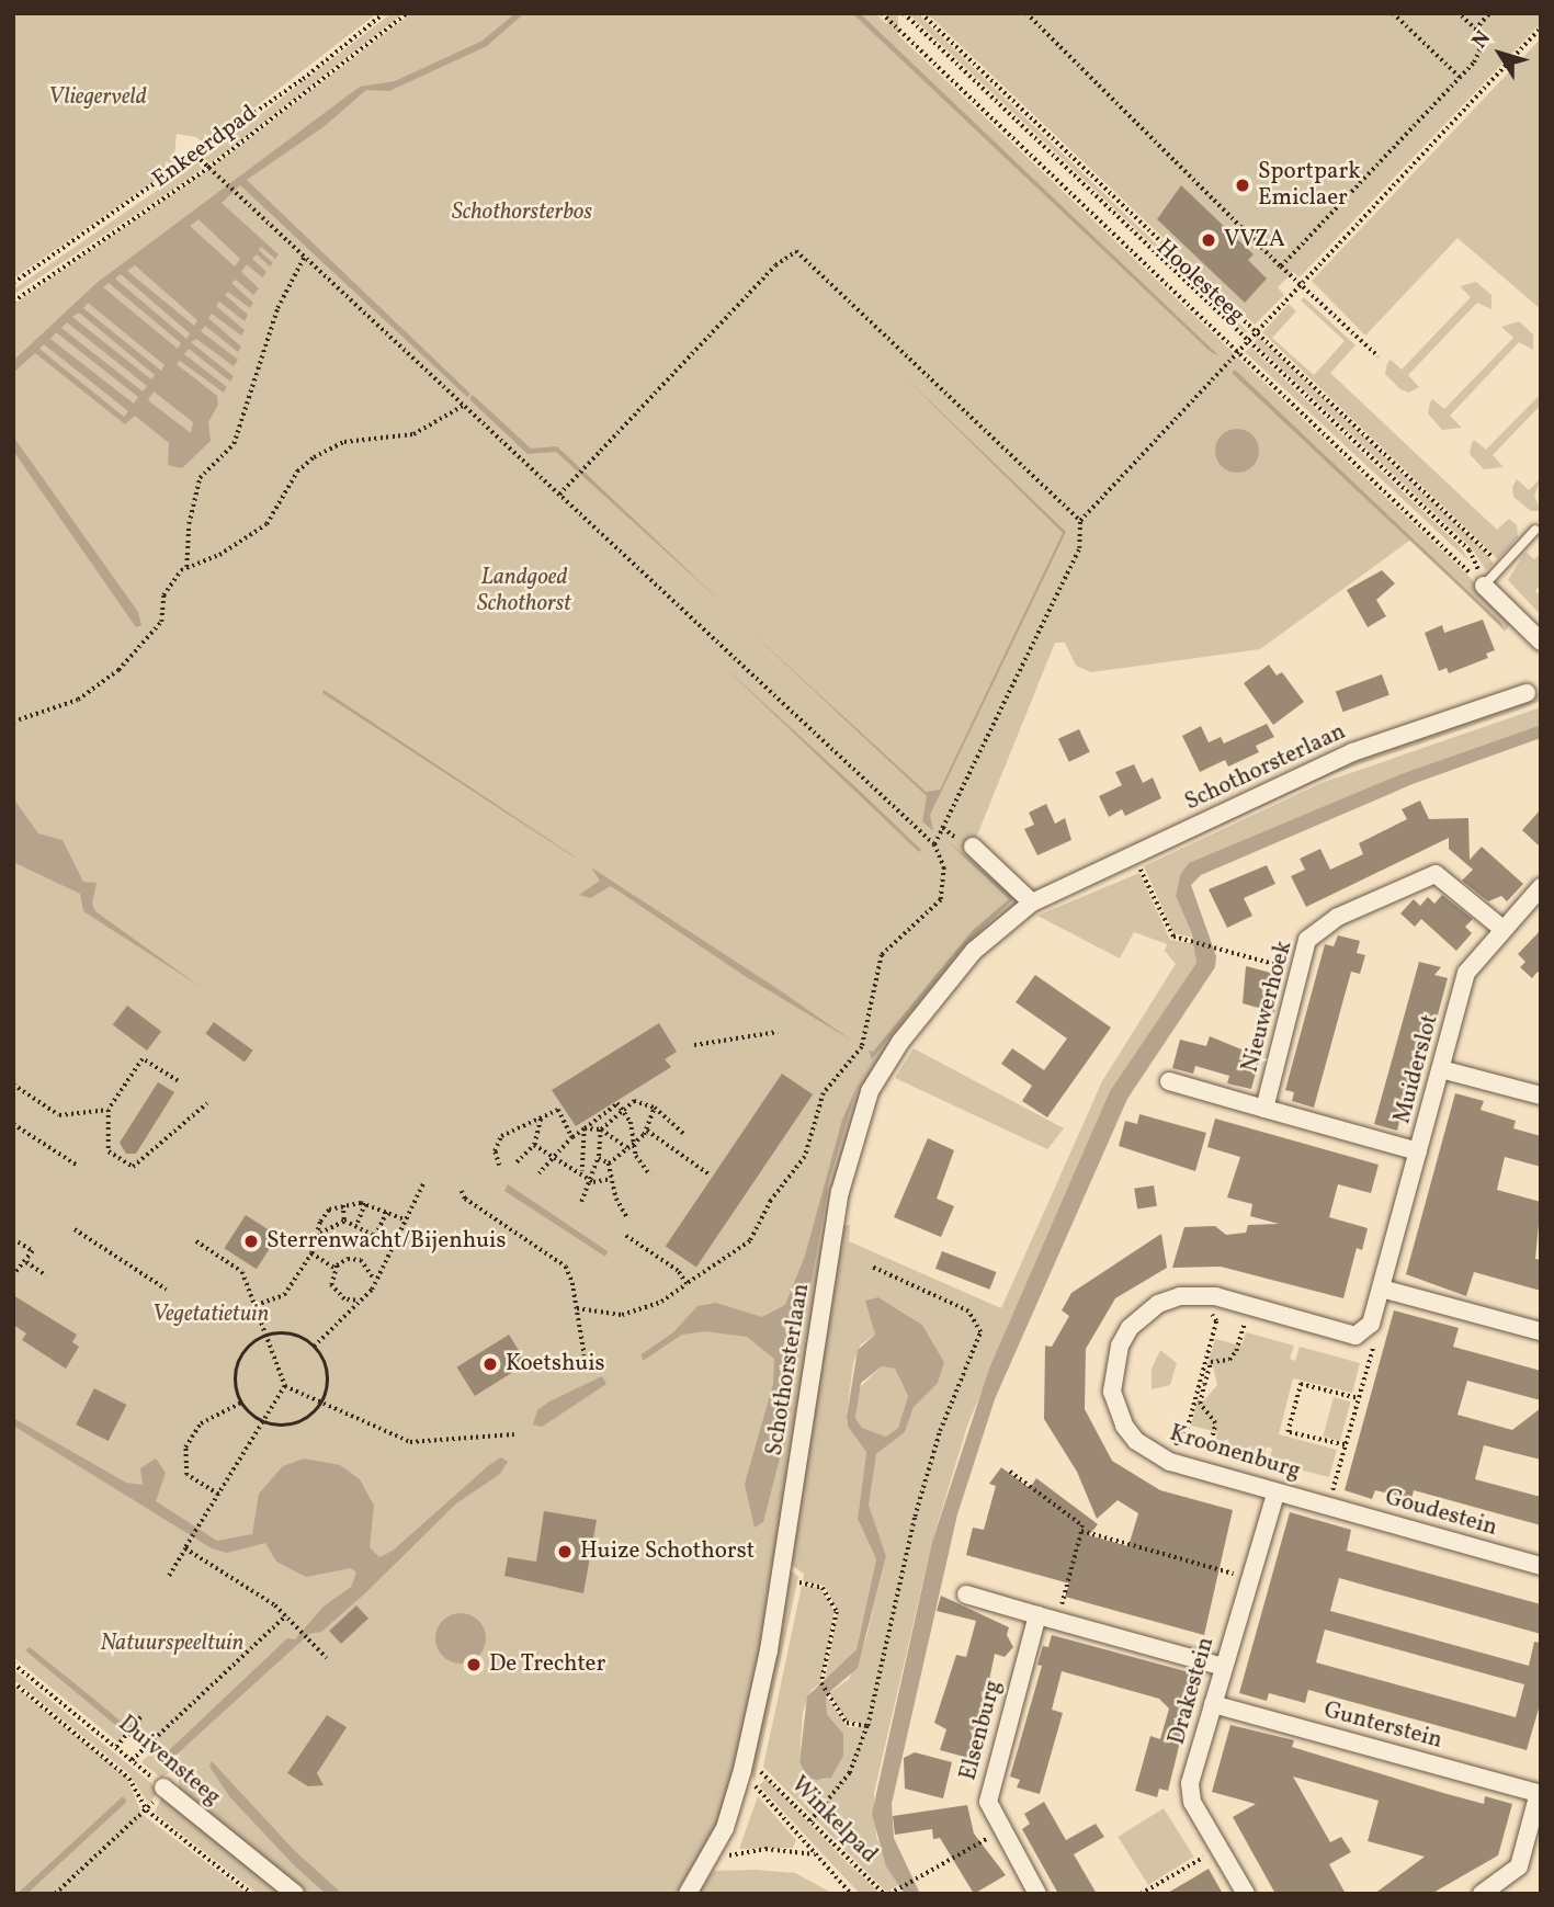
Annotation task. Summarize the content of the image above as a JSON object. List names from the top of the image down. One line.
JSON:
{"streets":{"street":["Schothorsterlaan","Nieuwerhoek","Muiderslot","Kroonenburg","Goudestein","Drakestein","Gunterstein","Elsenburg","Duivensteeg"],"path":["Enkeerdpad","Hoolesteeg","Winkelpad"]},"crossings":[["Schothorsterlaan","Winkelpad"],["Nieuwerhoek","Muiderslot"],["Kroonenburg","Goudestein"],["Kroonenburg","Drakestein"],["Drakestein","Gunterstein"]],"parks":["Vliegerveld","Schothorsterbos","Landgoed Schothorst","Vegetatietuin","Natuurspeeltuin"],"places":["Sportpark Emiclaer","VVZA","Sterrenwacht/Bijenhuis","Koetshuis","Huize Schothorst","De Trechter"],"north":"top left"}
